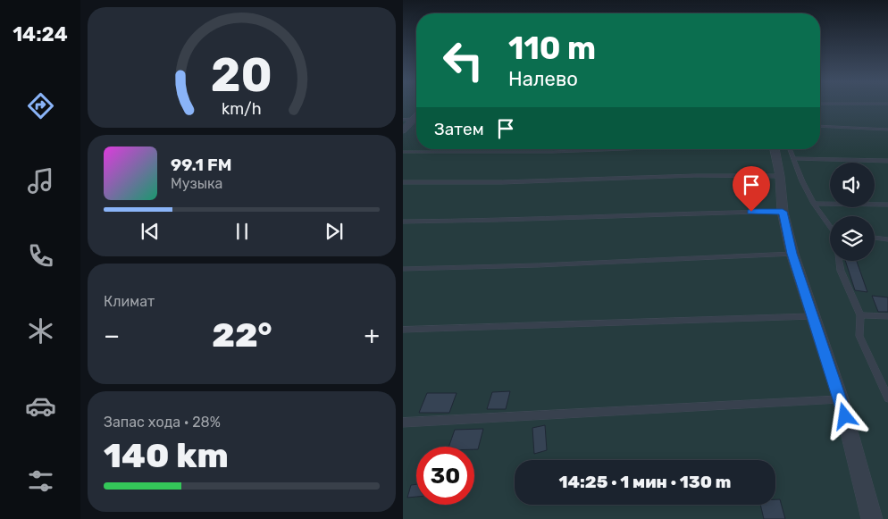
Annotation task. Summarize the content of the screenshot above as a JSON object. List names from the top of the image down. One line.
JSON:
{"page":{"tabs":"14:24","turn":["110 m","Налево"],"then":"Затем","song":["99.1 FM","Музыка"],"tile":["Климат",["Запас хода · 28%","140 km"]],"heat":["−","22°","+"],"limit":"30","trip":"14:25 · 1 мин · 130 m","gauge":["20","km/h"]}}
